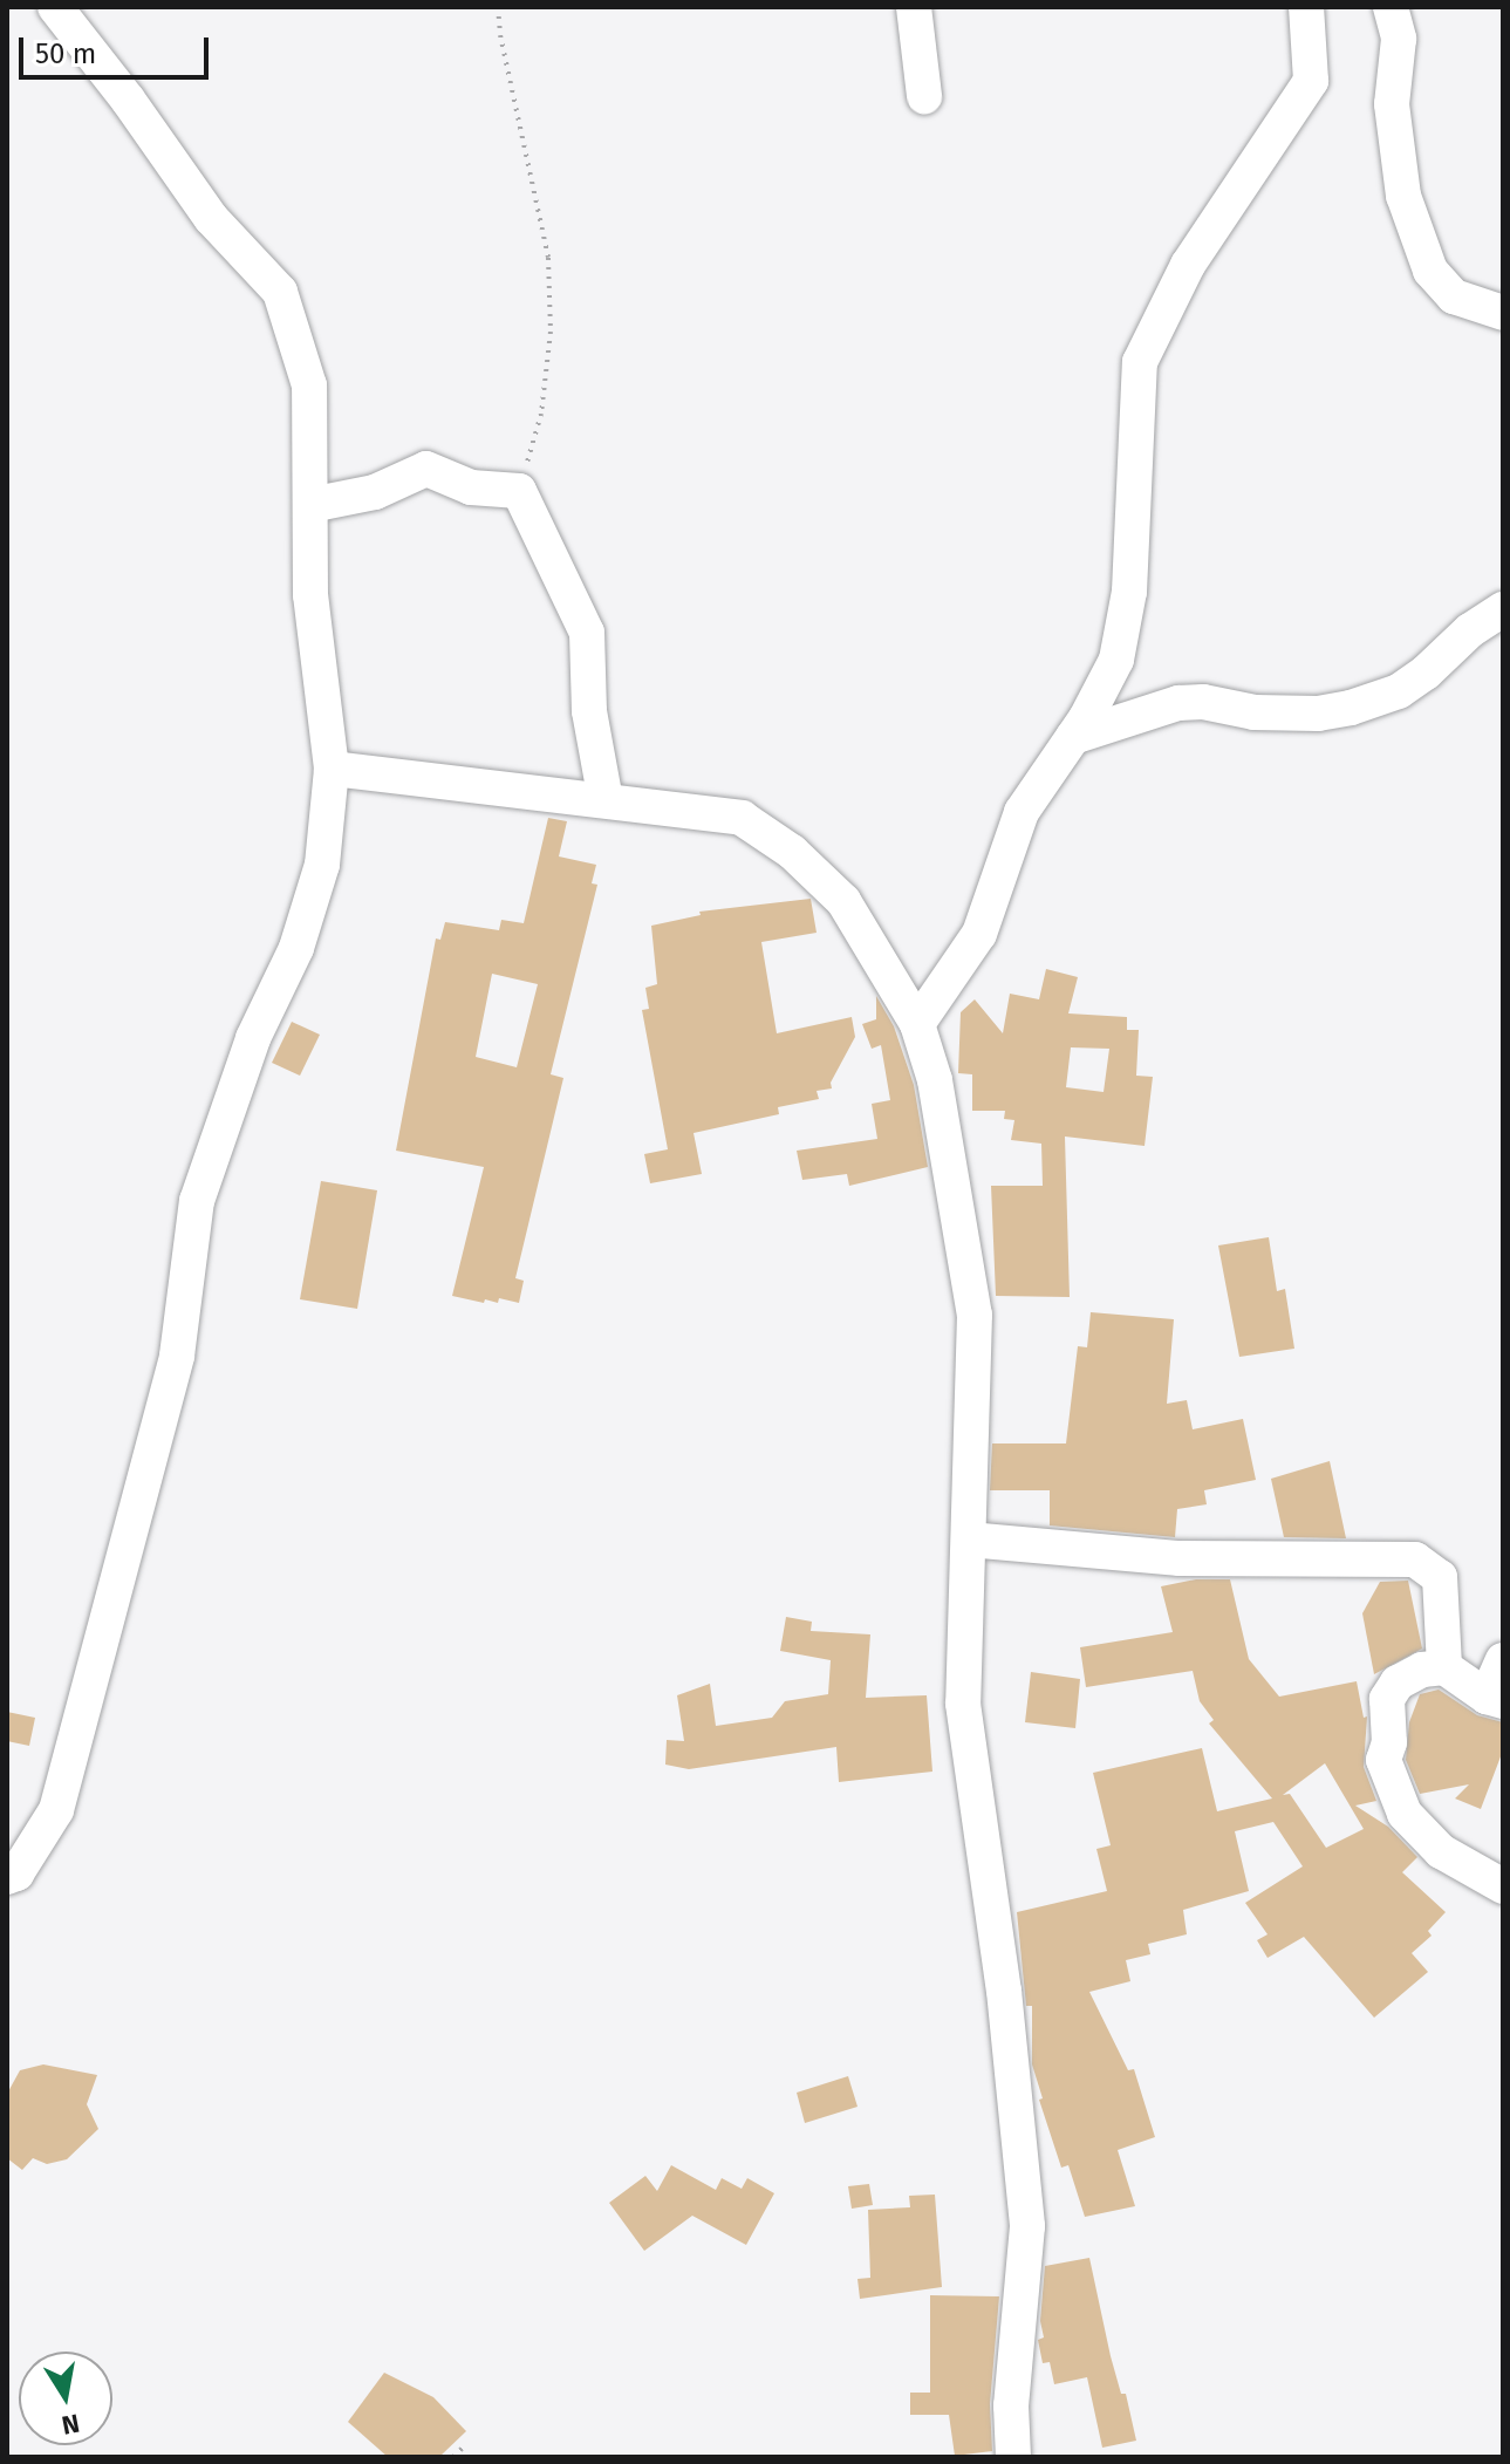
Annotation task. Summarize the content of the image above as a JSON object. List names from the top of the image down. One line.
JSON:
{"scale_bar":"50 m","north":"bottom"}
